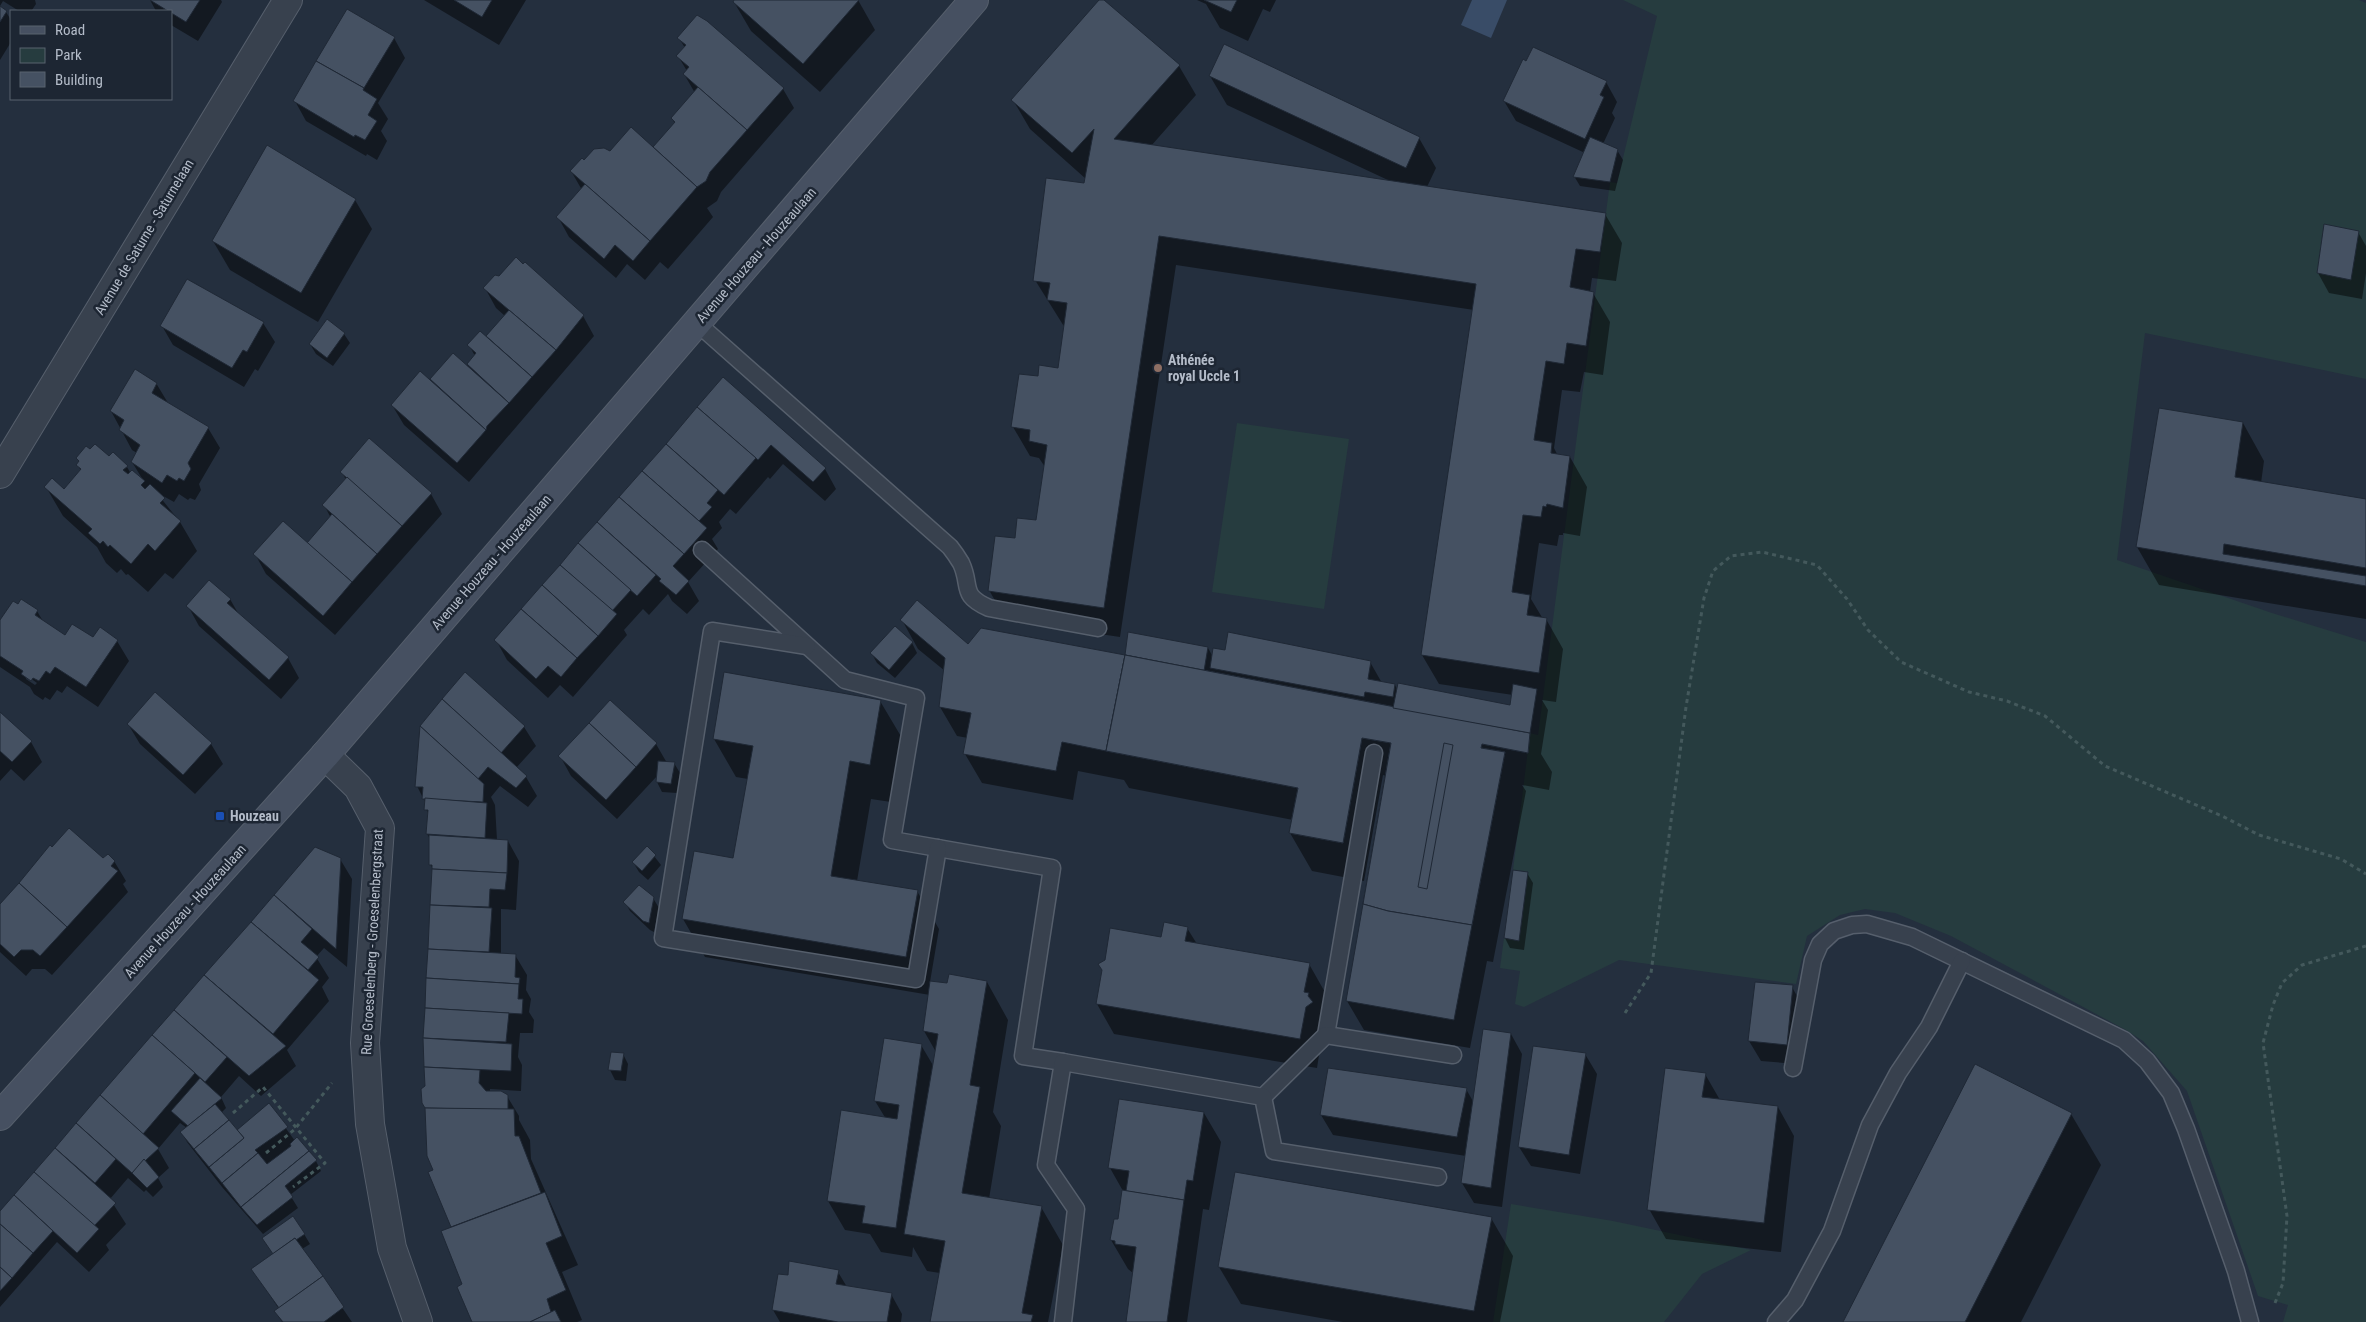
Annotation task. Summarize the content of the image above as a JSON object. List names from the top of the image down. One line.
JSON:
{"streets":{"street":["Avenue de Saturne - Saturnelaan","Avenue Houzeau - Houzeaulaan","Rue Groeselenberg - Groeselenbergstraat"]},"crossings":[["Avenue Houzeau - Houzeaulaan","Rue Groeselenberg - Groeselenbergstraat"]],"places":{"other":["Athénée royal Uccle 1"],"transit":["Houzeau"]},"legend":["Road","Park","Building"]}
